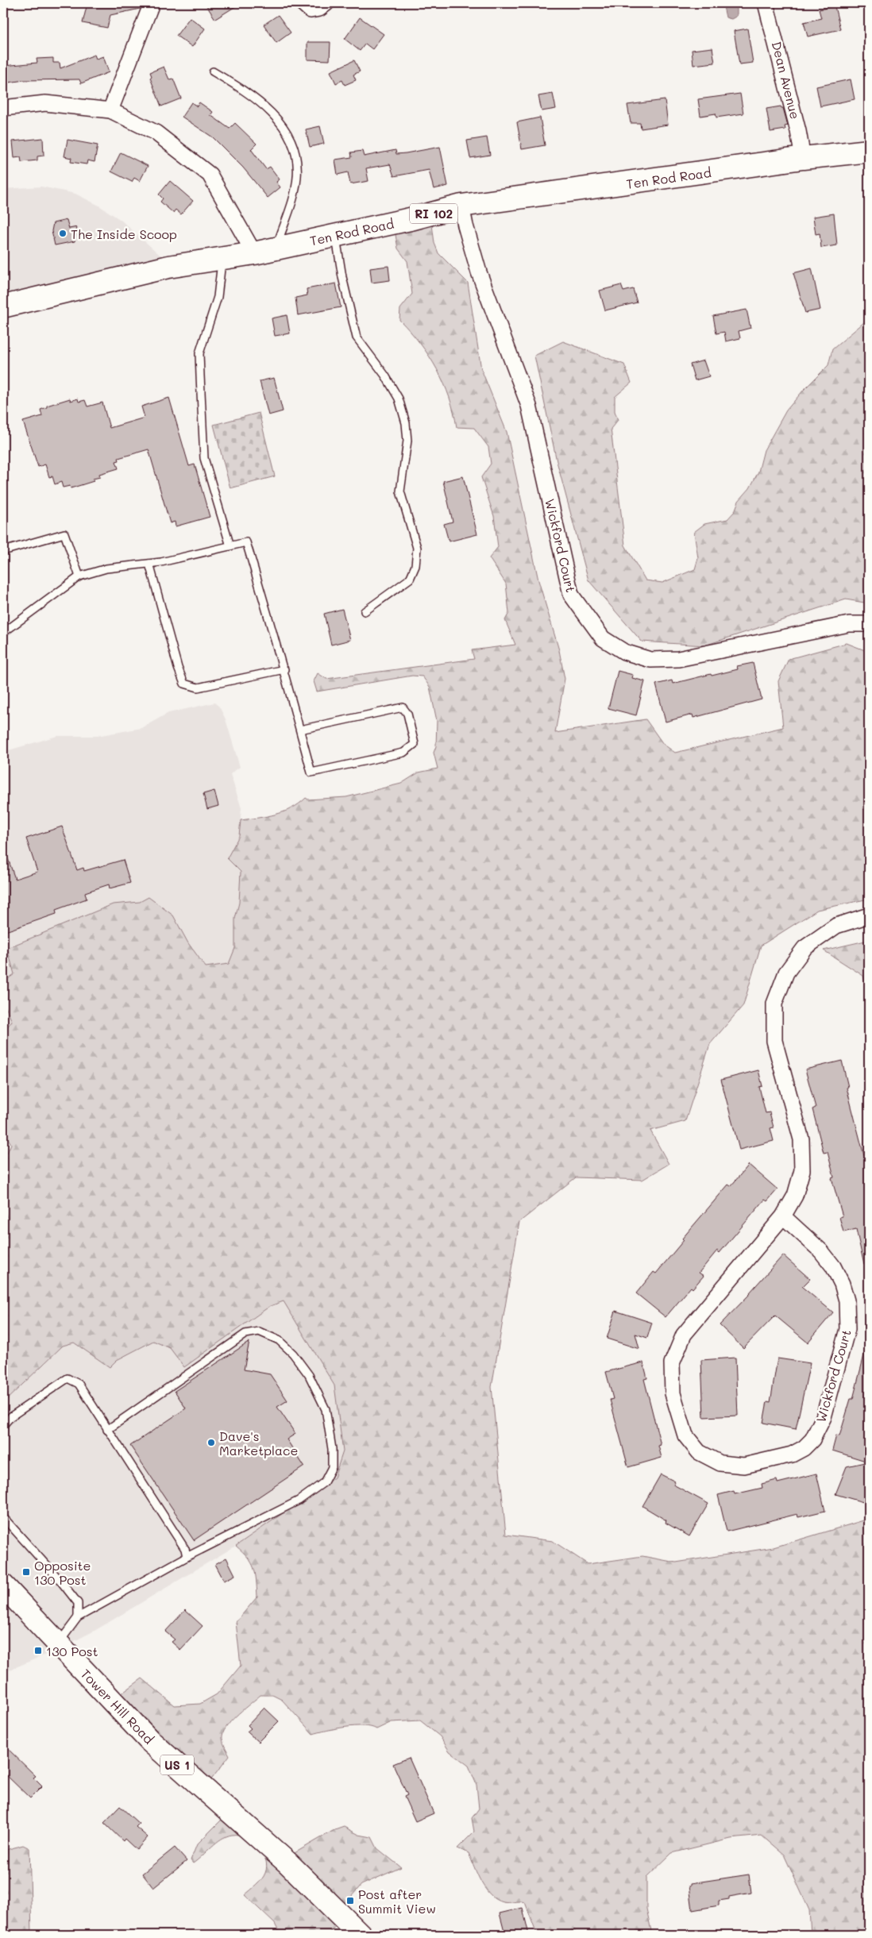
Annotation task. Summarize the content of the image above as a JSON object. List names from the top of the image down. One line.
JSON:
{"streets":{"main road":["Ten Rod Road","RI 102","Tower Hill Road","US 1"],"street":["Dean Avenue","Wickford Court"]},"crossings":[["Dean Avenue","Ten Rod Road"],["Ten Rod Road","Wickford Court"]],"places":{"other":["The Inside Scoop","Dave's Marketplace"],"transit":["Opposite 130 Post","130 Post","Post after Summit View"]}}
